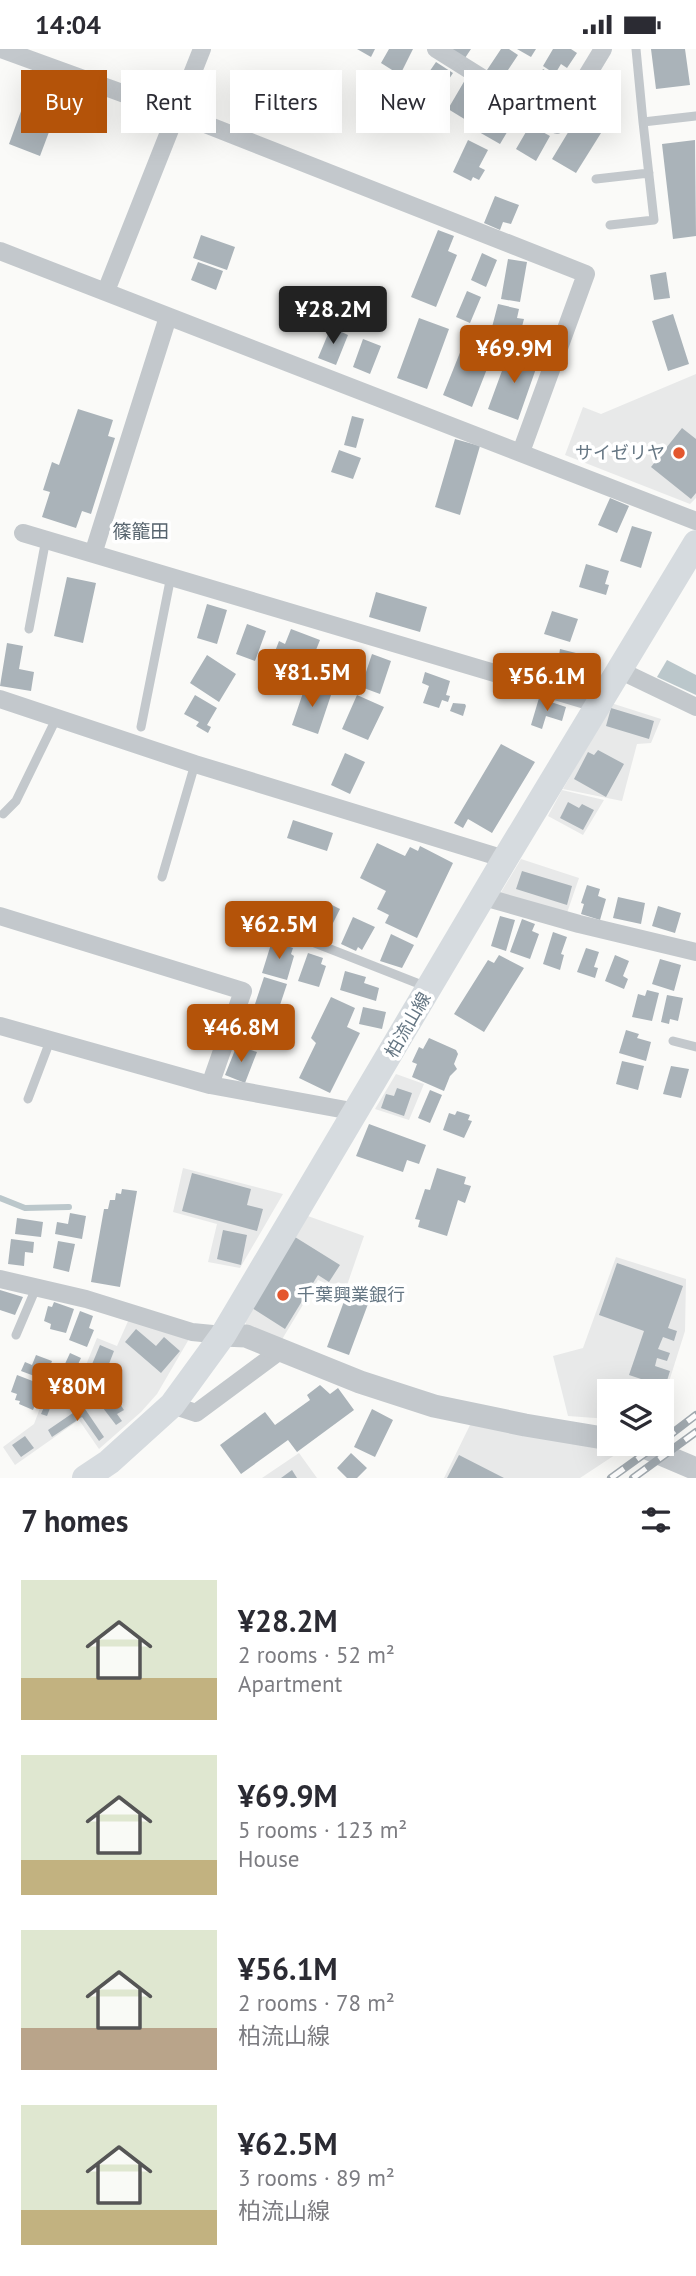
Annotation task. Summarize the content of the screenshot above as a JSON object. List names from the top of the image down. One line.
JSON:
{"streets":{"main road":["柏流山線"]},"districts":["篠籠田"],"places":["サイゼリヤ","千葉興業銀行"],"page":{"status":"14:04","chip":["Buy","Rent","Filters","New","Apartment"],"price":["¥28.2M","¥69.9M","¥81.5M","¥56.1M","¥62.5M","¥46.8M","¥80M"],"heading":"7 homes","list":[{"name":"¥28.2M","note":"2 rooms · 52 m² · Apartment"},{"name":"¥69.9M","note":"5 rooms · 123 m² · House"},{"name":"¥56.1M","note":"2 rooms · 78 m² · 柏流山線"},{"name":"¥62.5M","note":"3 rooms · 89 m² · 柏流山線"}]}}
